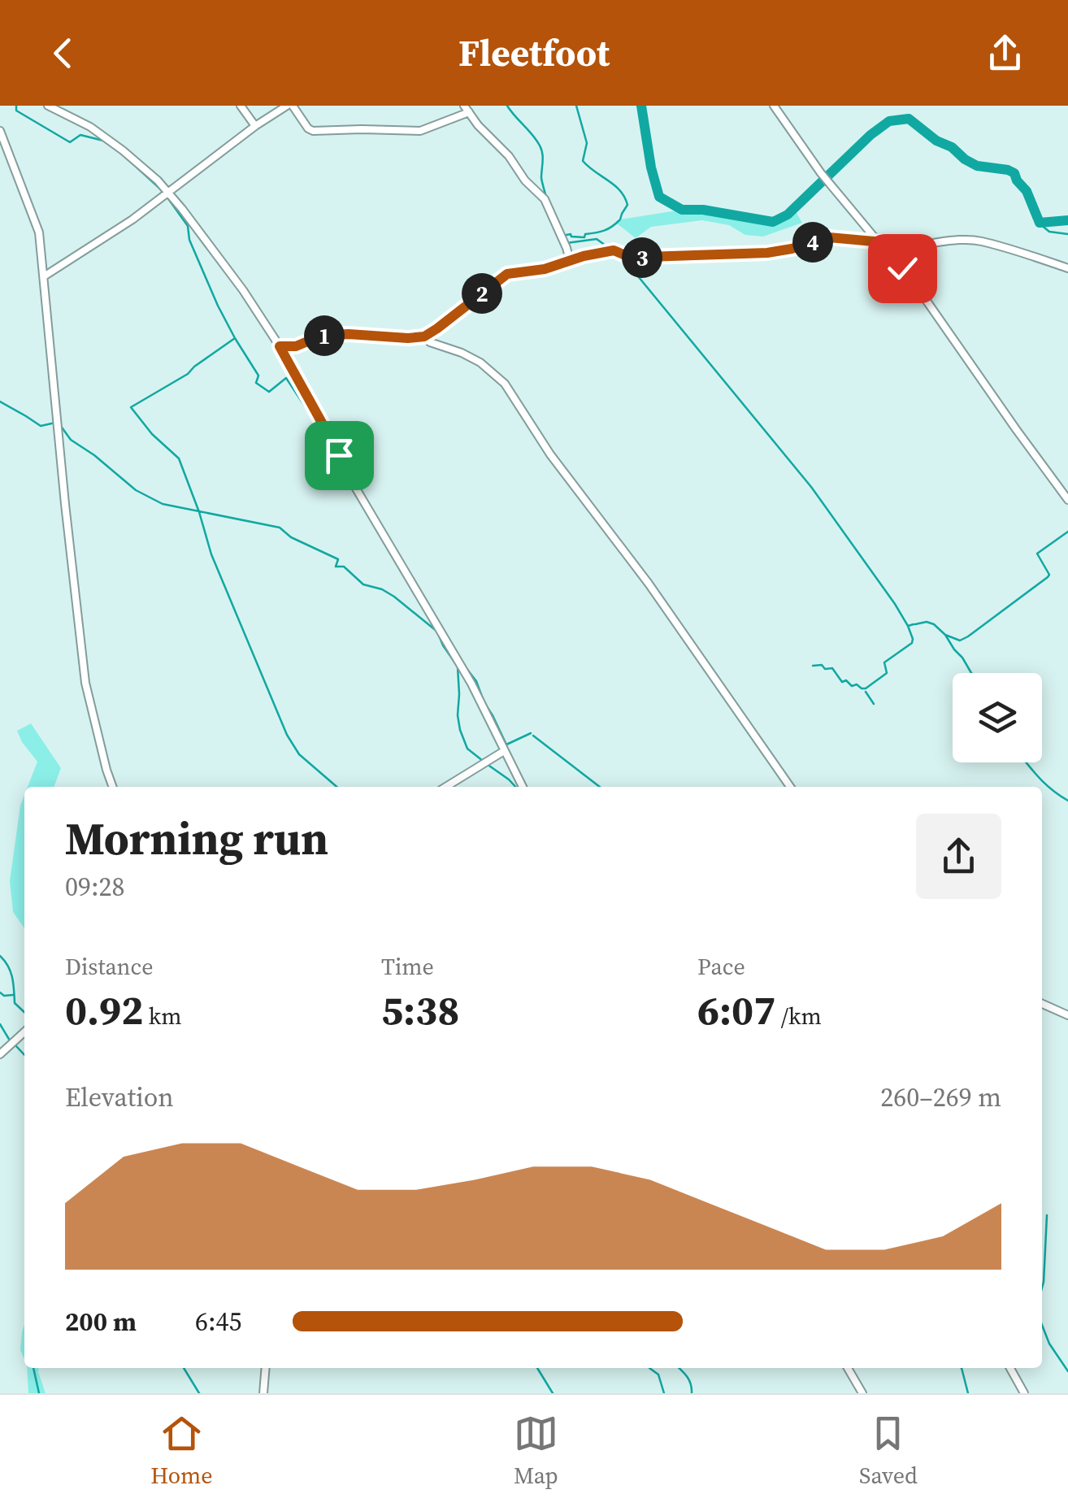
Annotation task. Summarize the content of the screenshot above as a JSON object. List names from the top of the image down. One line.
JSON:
{"page":{"header":"Fleetfoot","pins":["4","3","2","1"],"heading":["Morning run","09:28"],"stats":[["Distance","0.92 km"],["Time","5:38"],["Pace","6:07 /km"]],"chart":["Elevation","260–269 m"],"list":[{"name":"200 m","note":"6:45"}],"tabs":["Home","Map","Saved"]}}
